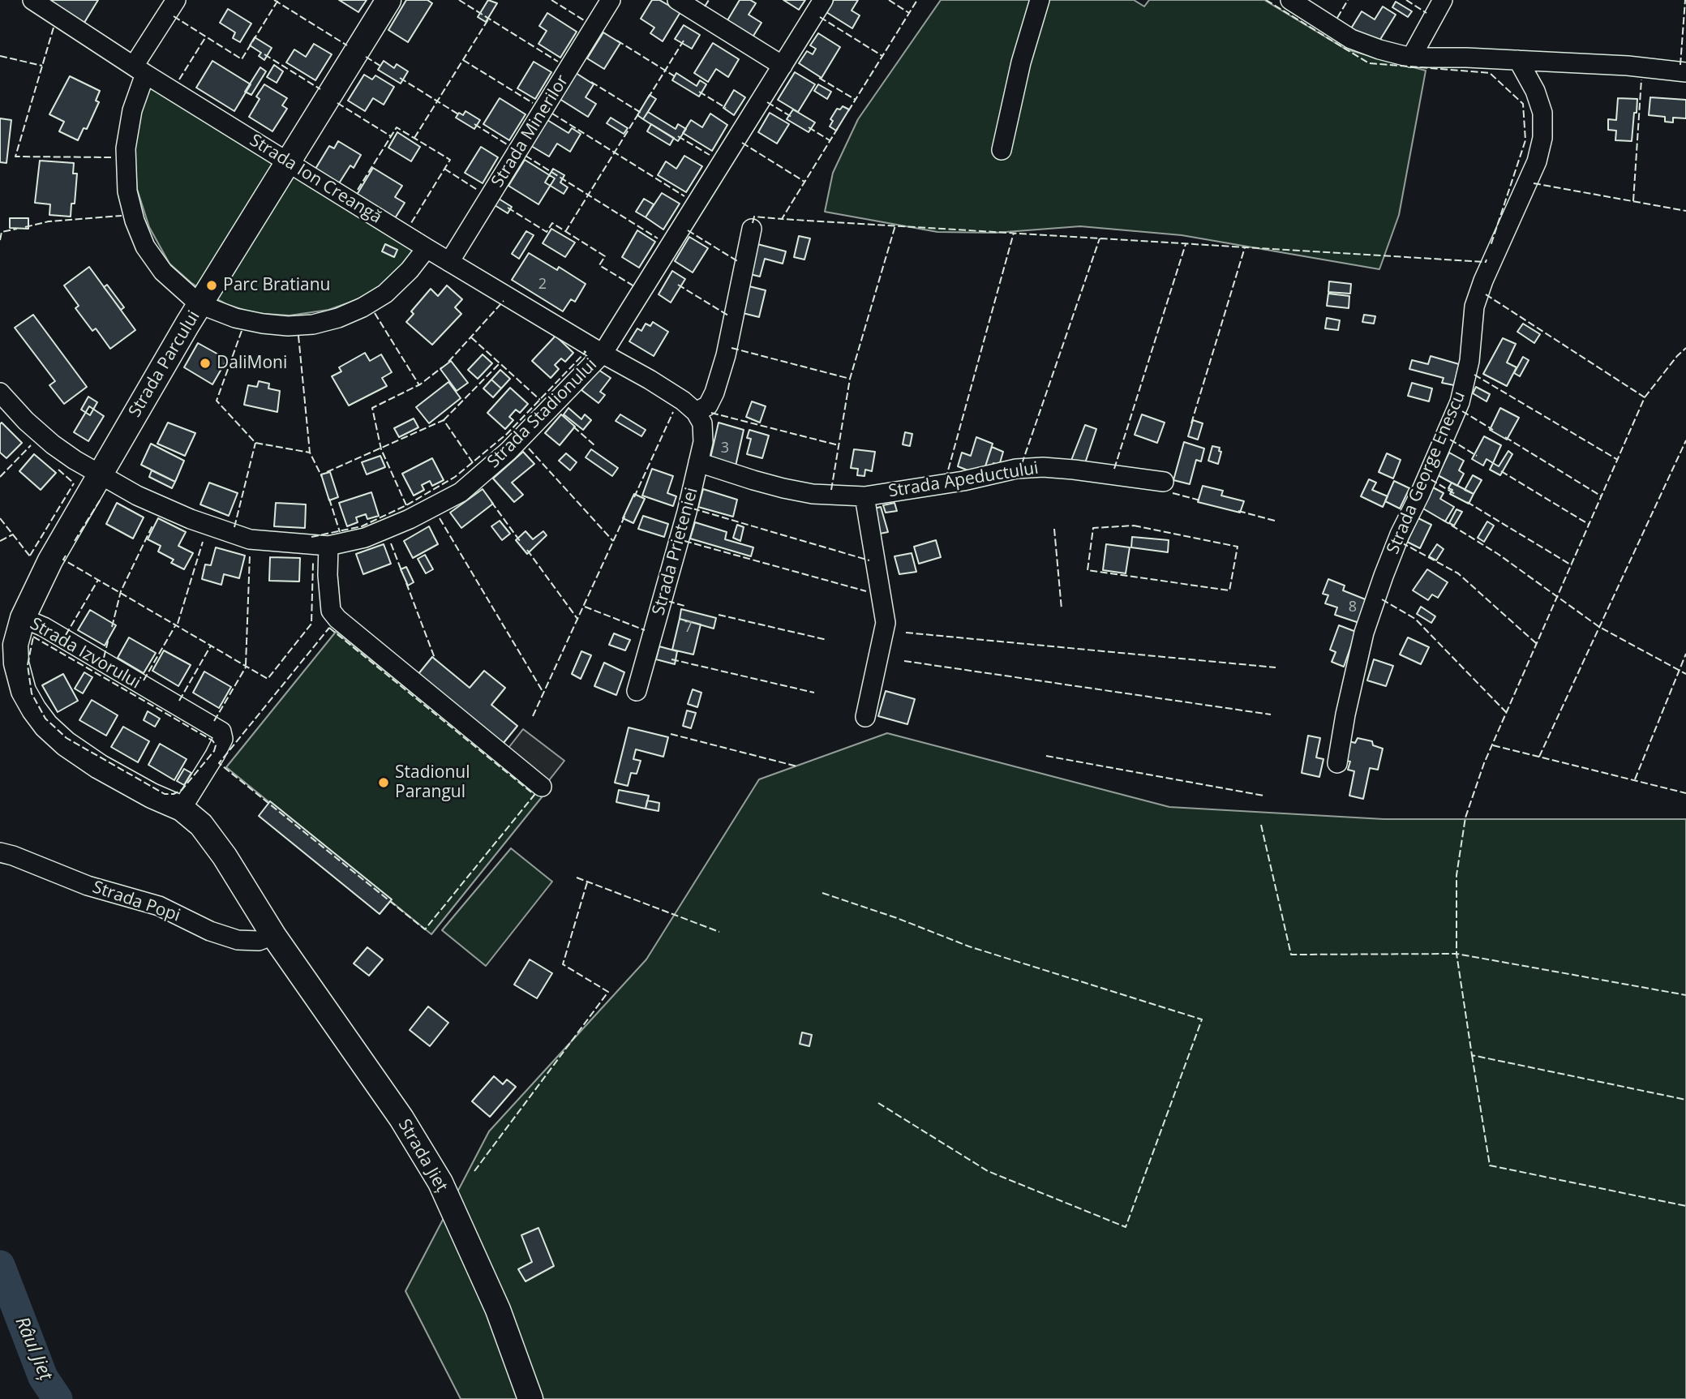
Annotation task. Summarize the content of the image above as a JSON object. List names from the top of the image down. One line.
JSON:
{"streets":{"main road":["Strada Parcului","Strada Izvorului","Strada Jieț"],"street":["Strada Minerilor","Strada Ion Creangă","Strada Stadionului","Strada George Enescu","Strada Apeductului","Strada Prieteniei","Strada Popi"]},"crossings":[["Strada Minerilor","Strada Ion Creangă"],["Strada Ion Creangă","Strada Parcului"],["Strada Ion Creangă","Strada Stadionului"],["Strada Parcului","Strada Stadionului"],["Strada Parcului","Strada Izvorului"],["Strada Apeductului","Strada Prieteniei"],["Strada Izvorului","Strada Popi"],["Strada Izvorului","Strada Jieț"],["Strada Popi","Strada Jieț"]],"water":["Râul Jieț"],"places":["Parc Bratianu","DaliMoni","Stadionul Parangul"],"house_numbers":["2","3","8","7"]}
